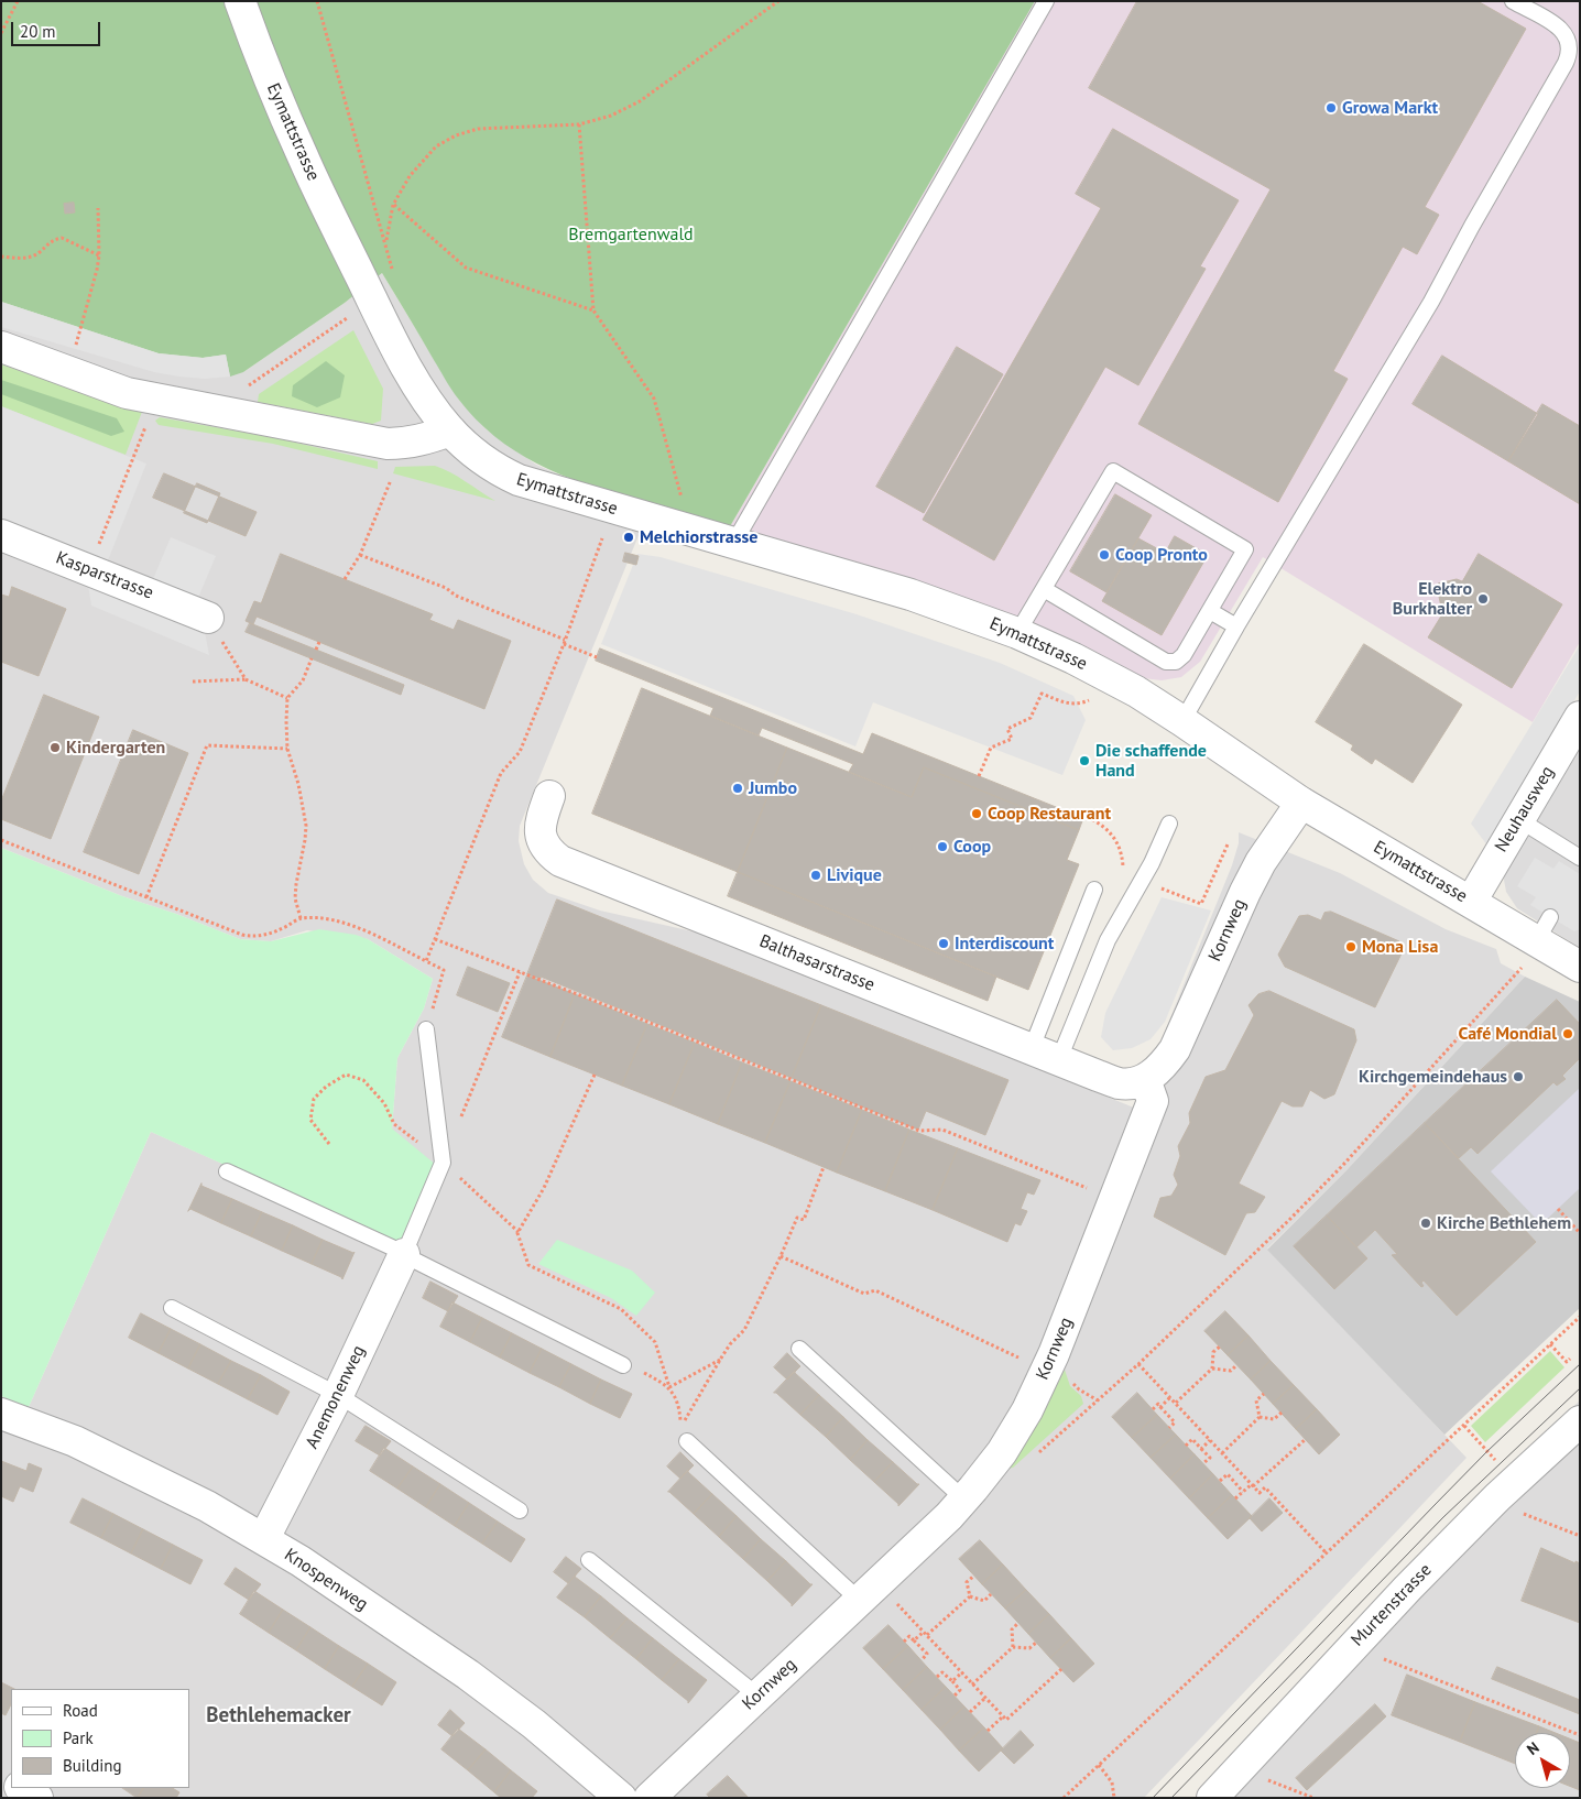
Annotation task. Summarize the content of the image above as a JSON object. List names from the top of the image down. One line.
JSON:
{"streets":{"street":["Eymattstrasse","Kasparstrasse","Neuhausweg","Kornweg","Balthasarstrasse","Anemonenweg","Knospenweg","Murtenstrasse"]},"crossings":[["Eymattstrasse","Neuhausweg"],["Eymattstrasse","Kornweg"],["Kornweg","Balthasarstrasse"],["Anemonenweg","Knospenweg"]],"districts":["Bethlehemacker"],"parks":["Bremgartenwald"],"places":["Growa Markt","Melchiorstrasse","Coop Pronto","Elektro Burkhalter","Kindergarten","Die schaffende Hand","Jumbo","Coop Restaurant","Coop","Livique","Interdiscount","Mona Lisa","Café Mondial","Kirchgemeindehaus","Kirche Bethlehem"],"legend":["Road","Park","Building"],"scale_bar":"20 m","north":"top left"}
